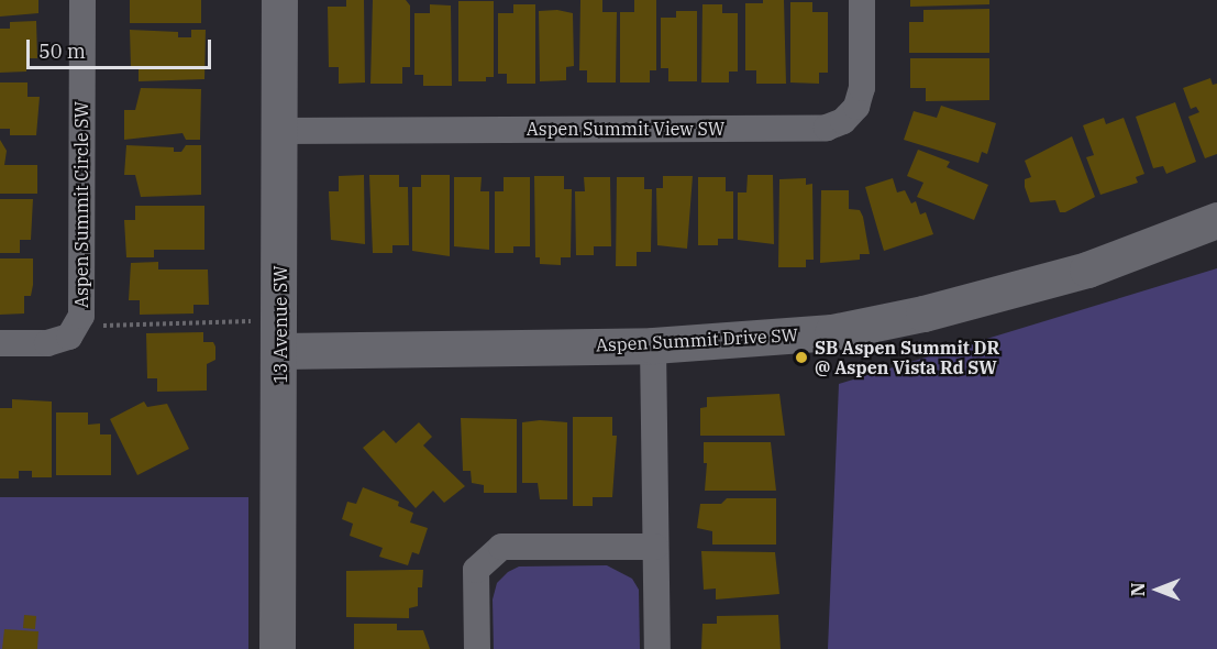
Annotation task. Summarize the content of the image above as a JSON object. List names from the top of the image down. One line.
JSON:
{"streets":{"street":["Aspen Summit View SW","Aspen Summit Circle SW","13 Avenue SW","Aspen Summit Drive SW"]},"crossings":[["Aspen Summit View SW","13 Avenue SW"],["13 Avenue SW","Aspen Summit Drive SW"]],"places":["SB Aspen Summit DR @ Aspen Vista Rd SW"],"scale_bar":"50 m","north":"left"}
